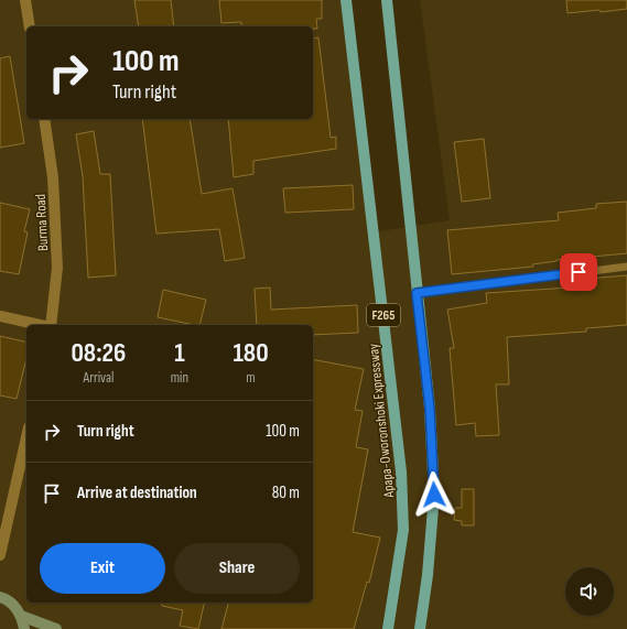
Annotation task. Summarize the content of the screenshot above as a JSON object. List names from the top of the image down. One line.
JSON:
{"streets":{"main road":["F265","Apapa-Oworonshoki Expressway"],"street":["Burma Road"]},"page":{"turn":["100 m","Turn right"],"eta":["08:26","Arrival","1","min","180","m"],"list":[{"name":"Turn right","value":"100 m"},{"name":"Arrive at destination","value":"80 m"}],"buttons":["Exit","Share"]}}
